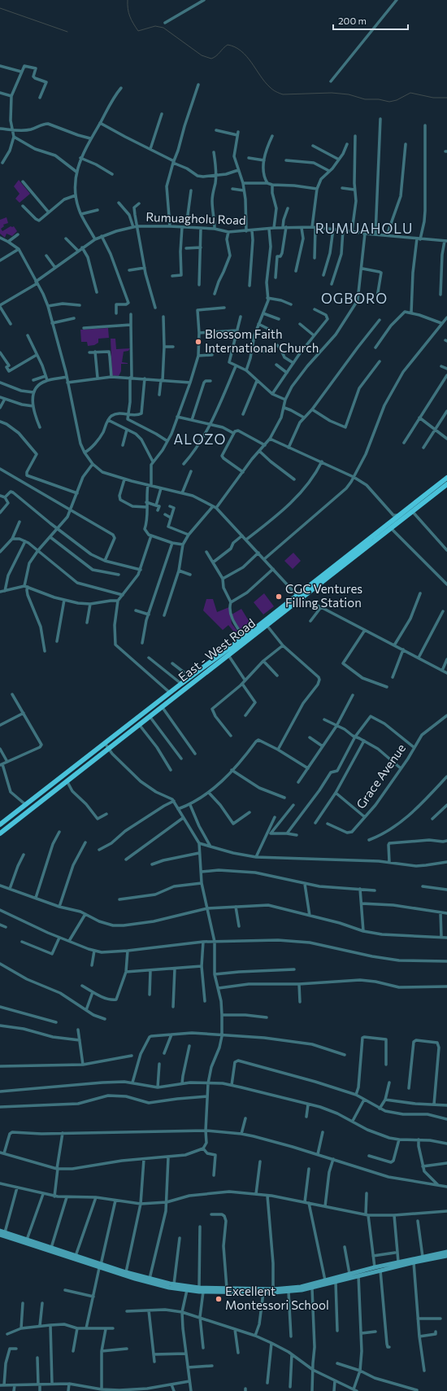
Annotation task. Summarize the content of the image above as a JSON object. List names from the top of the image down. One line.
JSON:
{"streets":{"main road":["East - West Road"],"street":["Rumuagholu Road","Grace Avenue"]},"districts":["RUMUAHOLU","OGBORO","ALOZO"],"places":["Blossom Faith International Church","CGC Ventures Filling Station","Excellent Montessori School"],"scale_bar":"200 m"}
